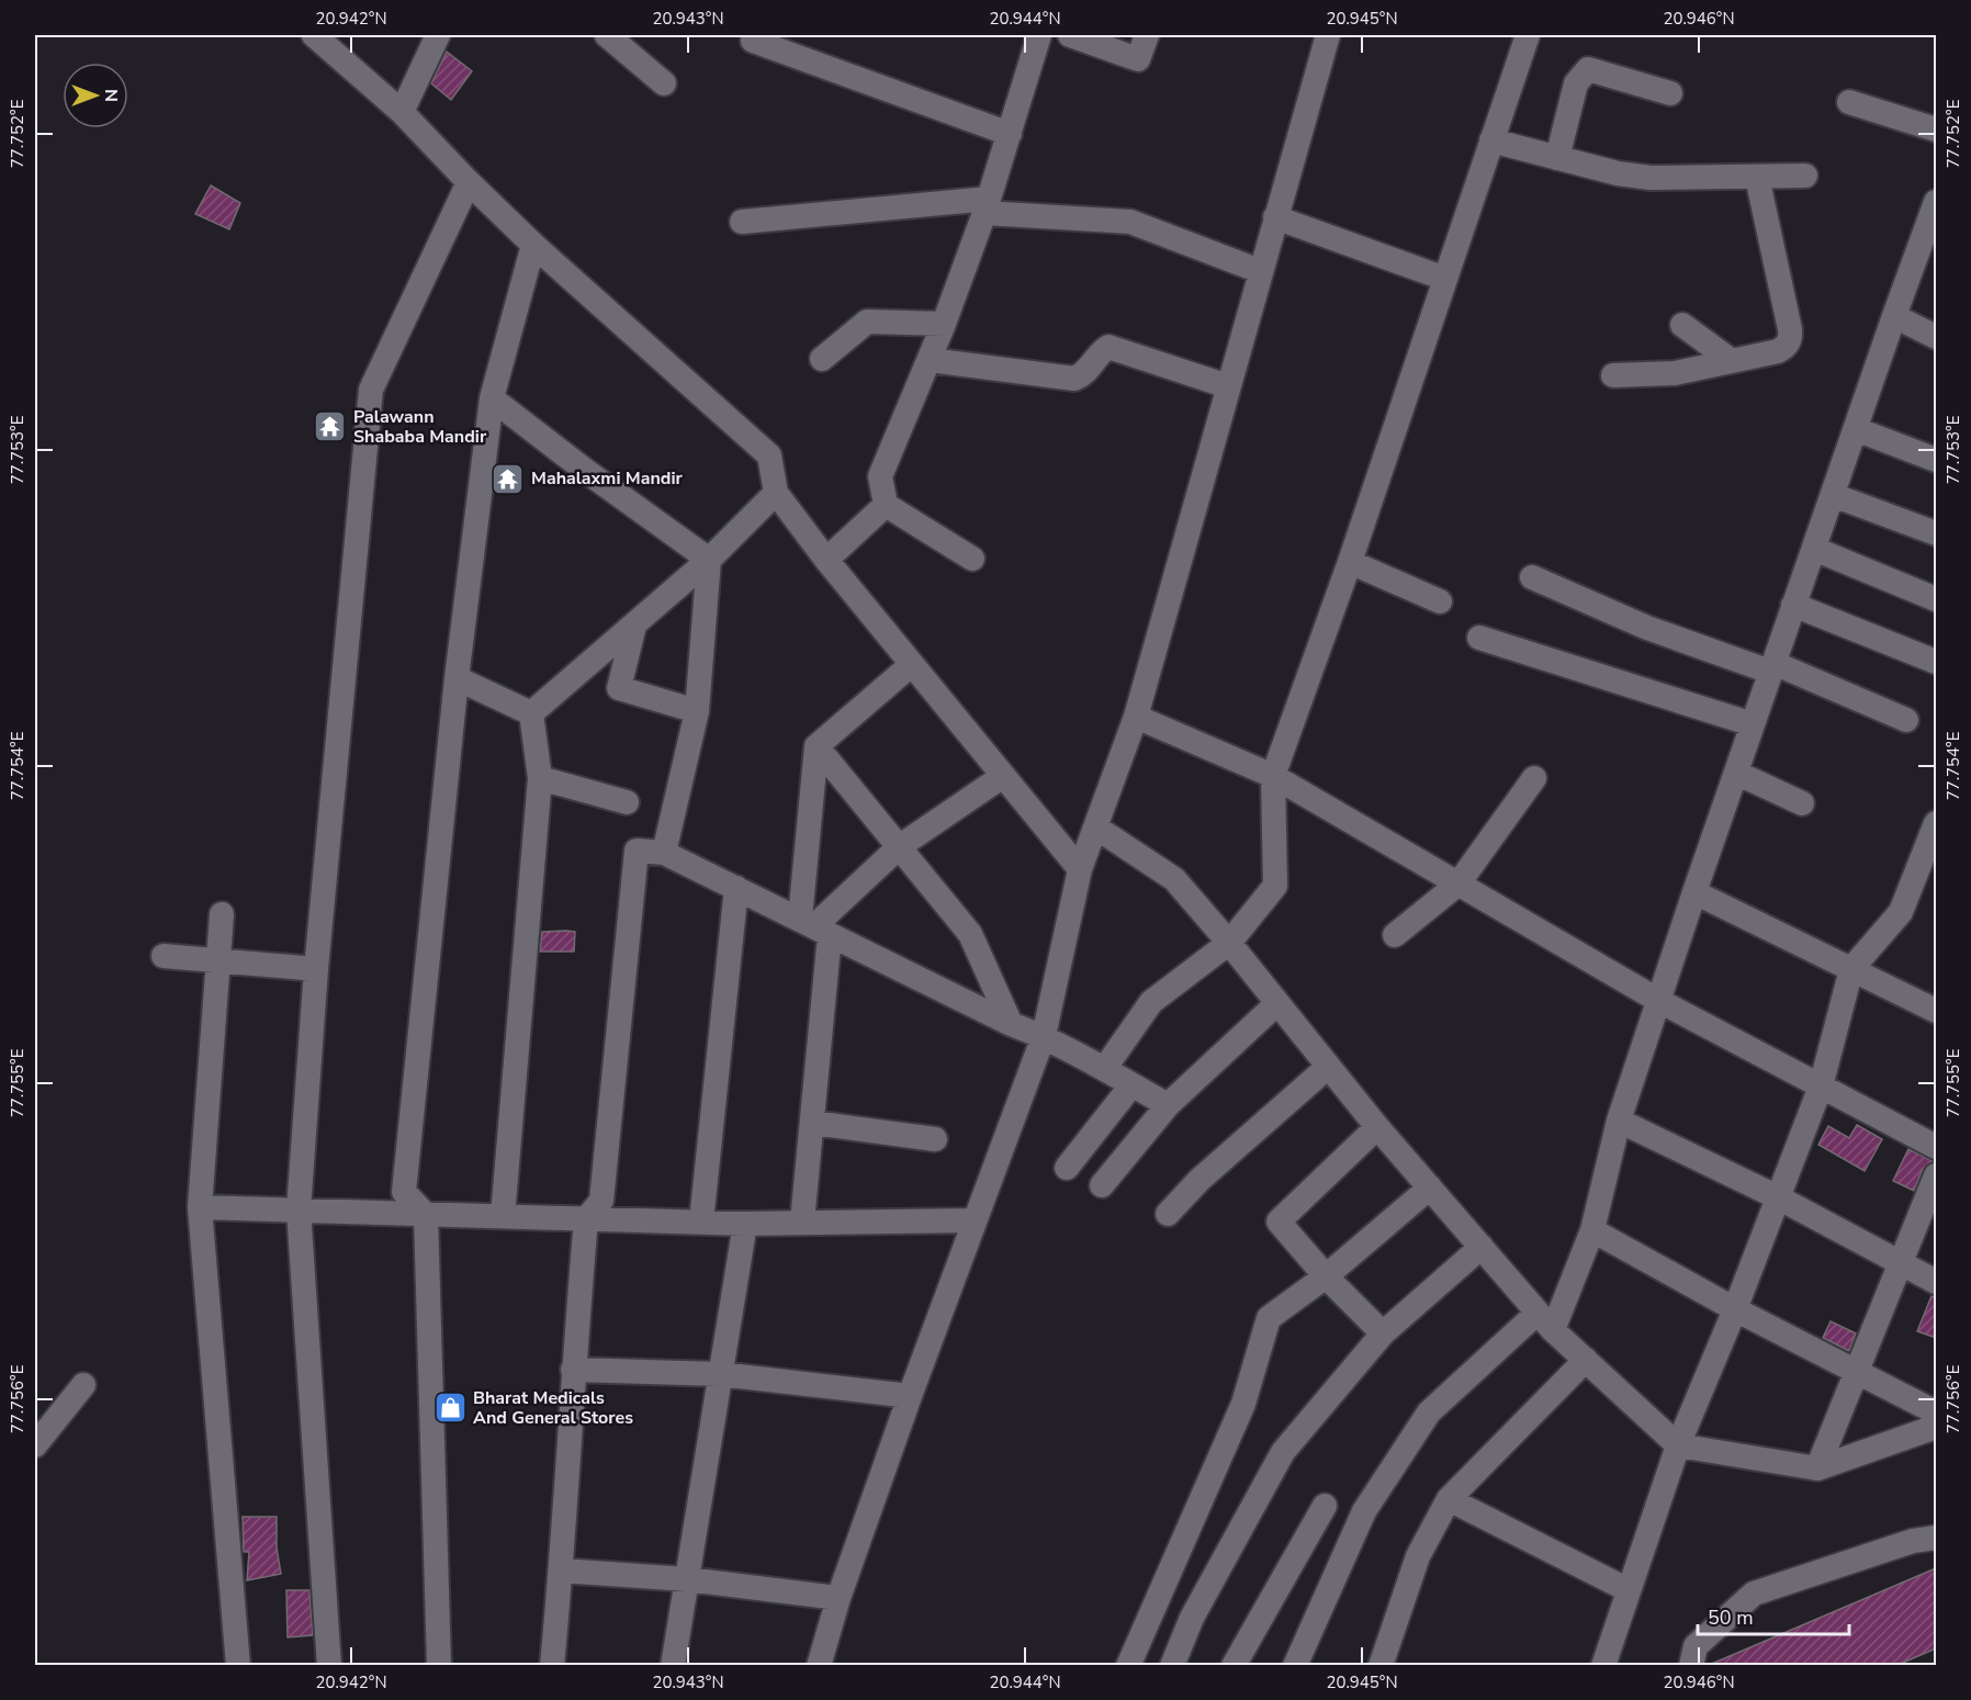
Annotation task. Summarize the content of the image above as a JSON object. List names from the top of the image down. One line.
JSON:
{"places":{"temple":["Palawann Shababa Mandir","Mahalaxmi Mandir"],"shop":["Bharat Medicals And General Stores"]},"scale_bar":"50 m","north":"right","coordinates":["20.942°N","20.943°N","20.944°N","20.945°N","20.946°N","77.752°E","77.753°E","77.754°E","77.755°E","77.756°E"]}
